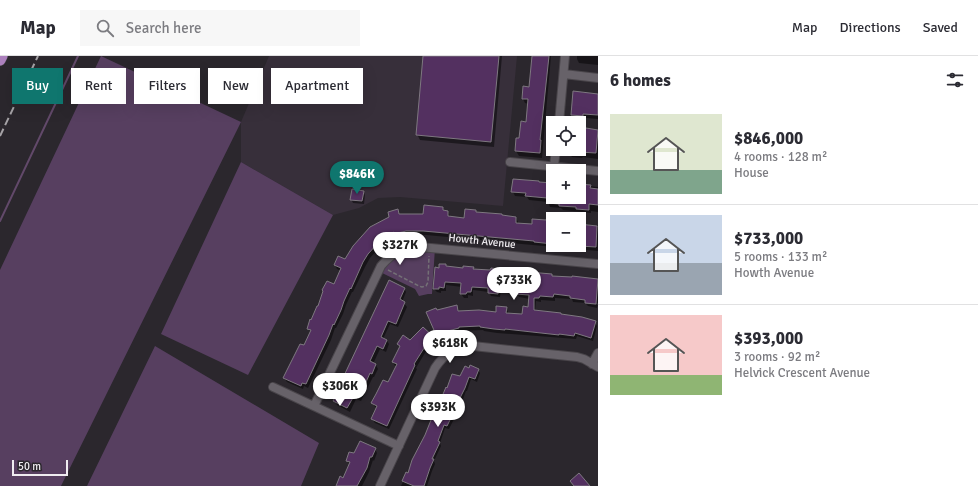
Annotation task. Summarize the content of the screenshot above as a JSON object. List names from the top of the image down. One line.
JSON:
{"streets":{"street":["Howth Avenue"]},"scale_bar":"50 m","page":{"header":"Map","search":"Search here","nav":["Map","Directions","Saved"],"heading":"6 homes","chip":["Buy","Rent","Filters","New","Apartment"],"list":[{"name":"$846,000","note":"4 rooms · 128 m² · House"},{"name":"$733,000","note":"5 rooms · 133 m² · Howth Avenue"},{"name":"$393,000","note":"3 rooms · 92 m² · Helvick Crescent Avenue"}],"map_buttons":["+","−"],"price":["$846K","$327K","$733K","$618K","$306K","$393K"],"scale":"50 m"}}
